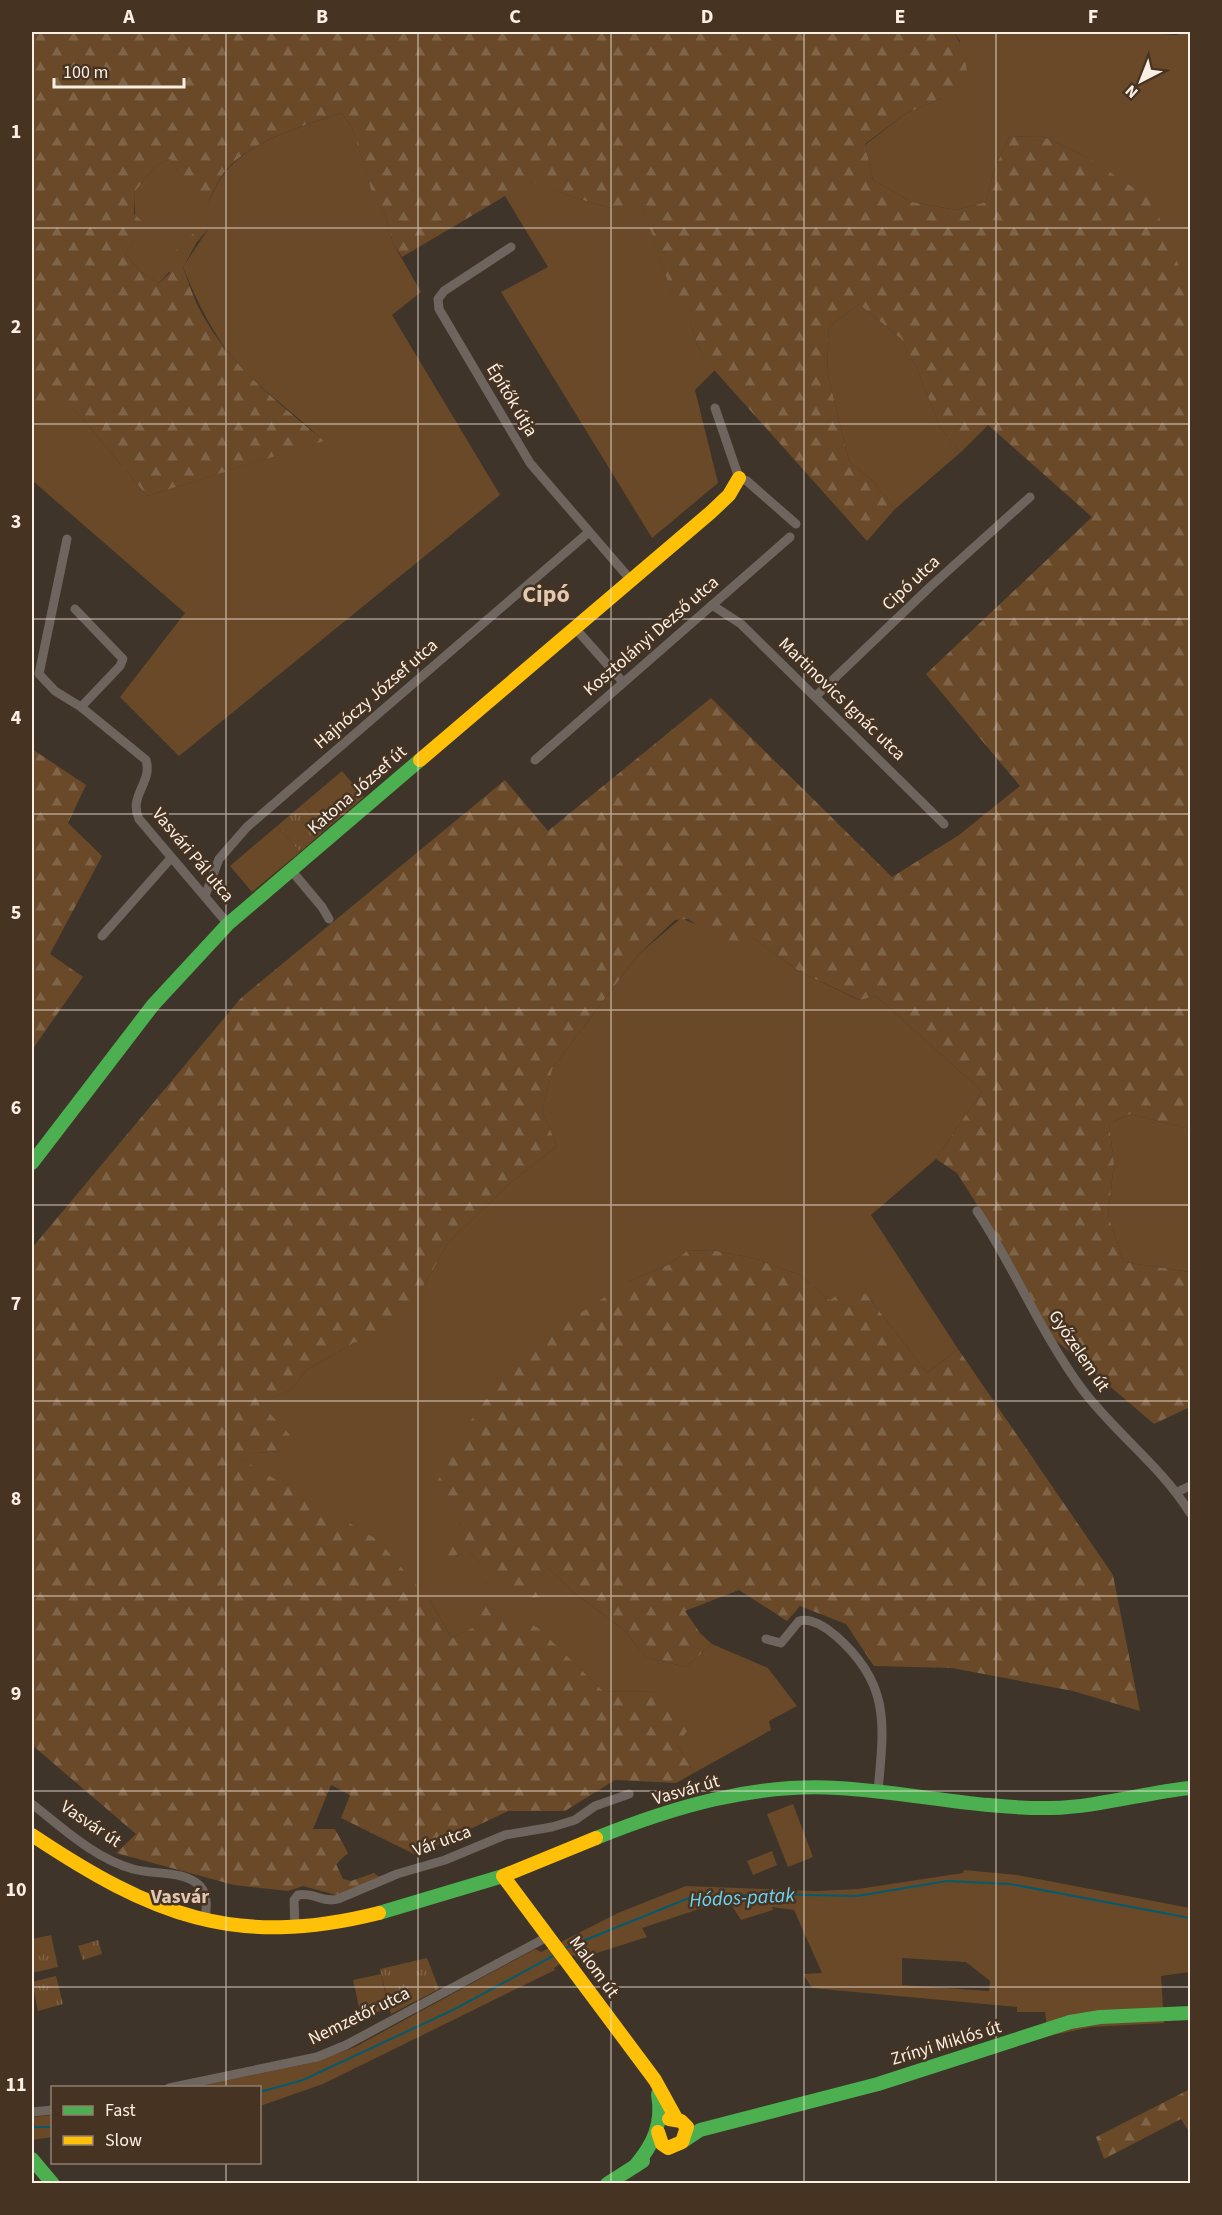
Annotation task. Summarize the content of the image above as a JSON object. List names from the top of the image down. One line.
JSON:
{"streets":{"street":["Építők útja","Cipó utca","Kosztolányi Dezső utca","Hajnóczy József utca","Martinovics Ignác utca","Katona József út","Vasvári Pál utca","Győzelem út","Vasvár út","Vár utca","Malom út","Nemzetőr utca","Zrínyi Miklós út"]},"crossings":[["Építők útja","Hajnóczy József utca"],["Építők útja","Katona József út"],["Cipó utca","Martinovics Ignác utca"],["Kosztolányi Dezső utca","Martinovics Ignác utca"],["Hajnóczy József utca","Vasvári Pál utca"],["Katona József út","Vasvári Pál utca"],["Vasvár út","Vár utca"],["Vasvár út","Malom út"],["Malom út","Nemzetőr utca"],["Malom út","Zrínyi Miklós út"]],"districts":["Cipó","Vasvár"],"water":["Hódos-patak"],"legend":["Fast","Slow"],"scale_bar":"100 m","north":"bottom left","grid":{"columns":["A","B","C","D","E","F"],"rows":["1","2","3","4","5","6","7","8","9","10","11"]}}
